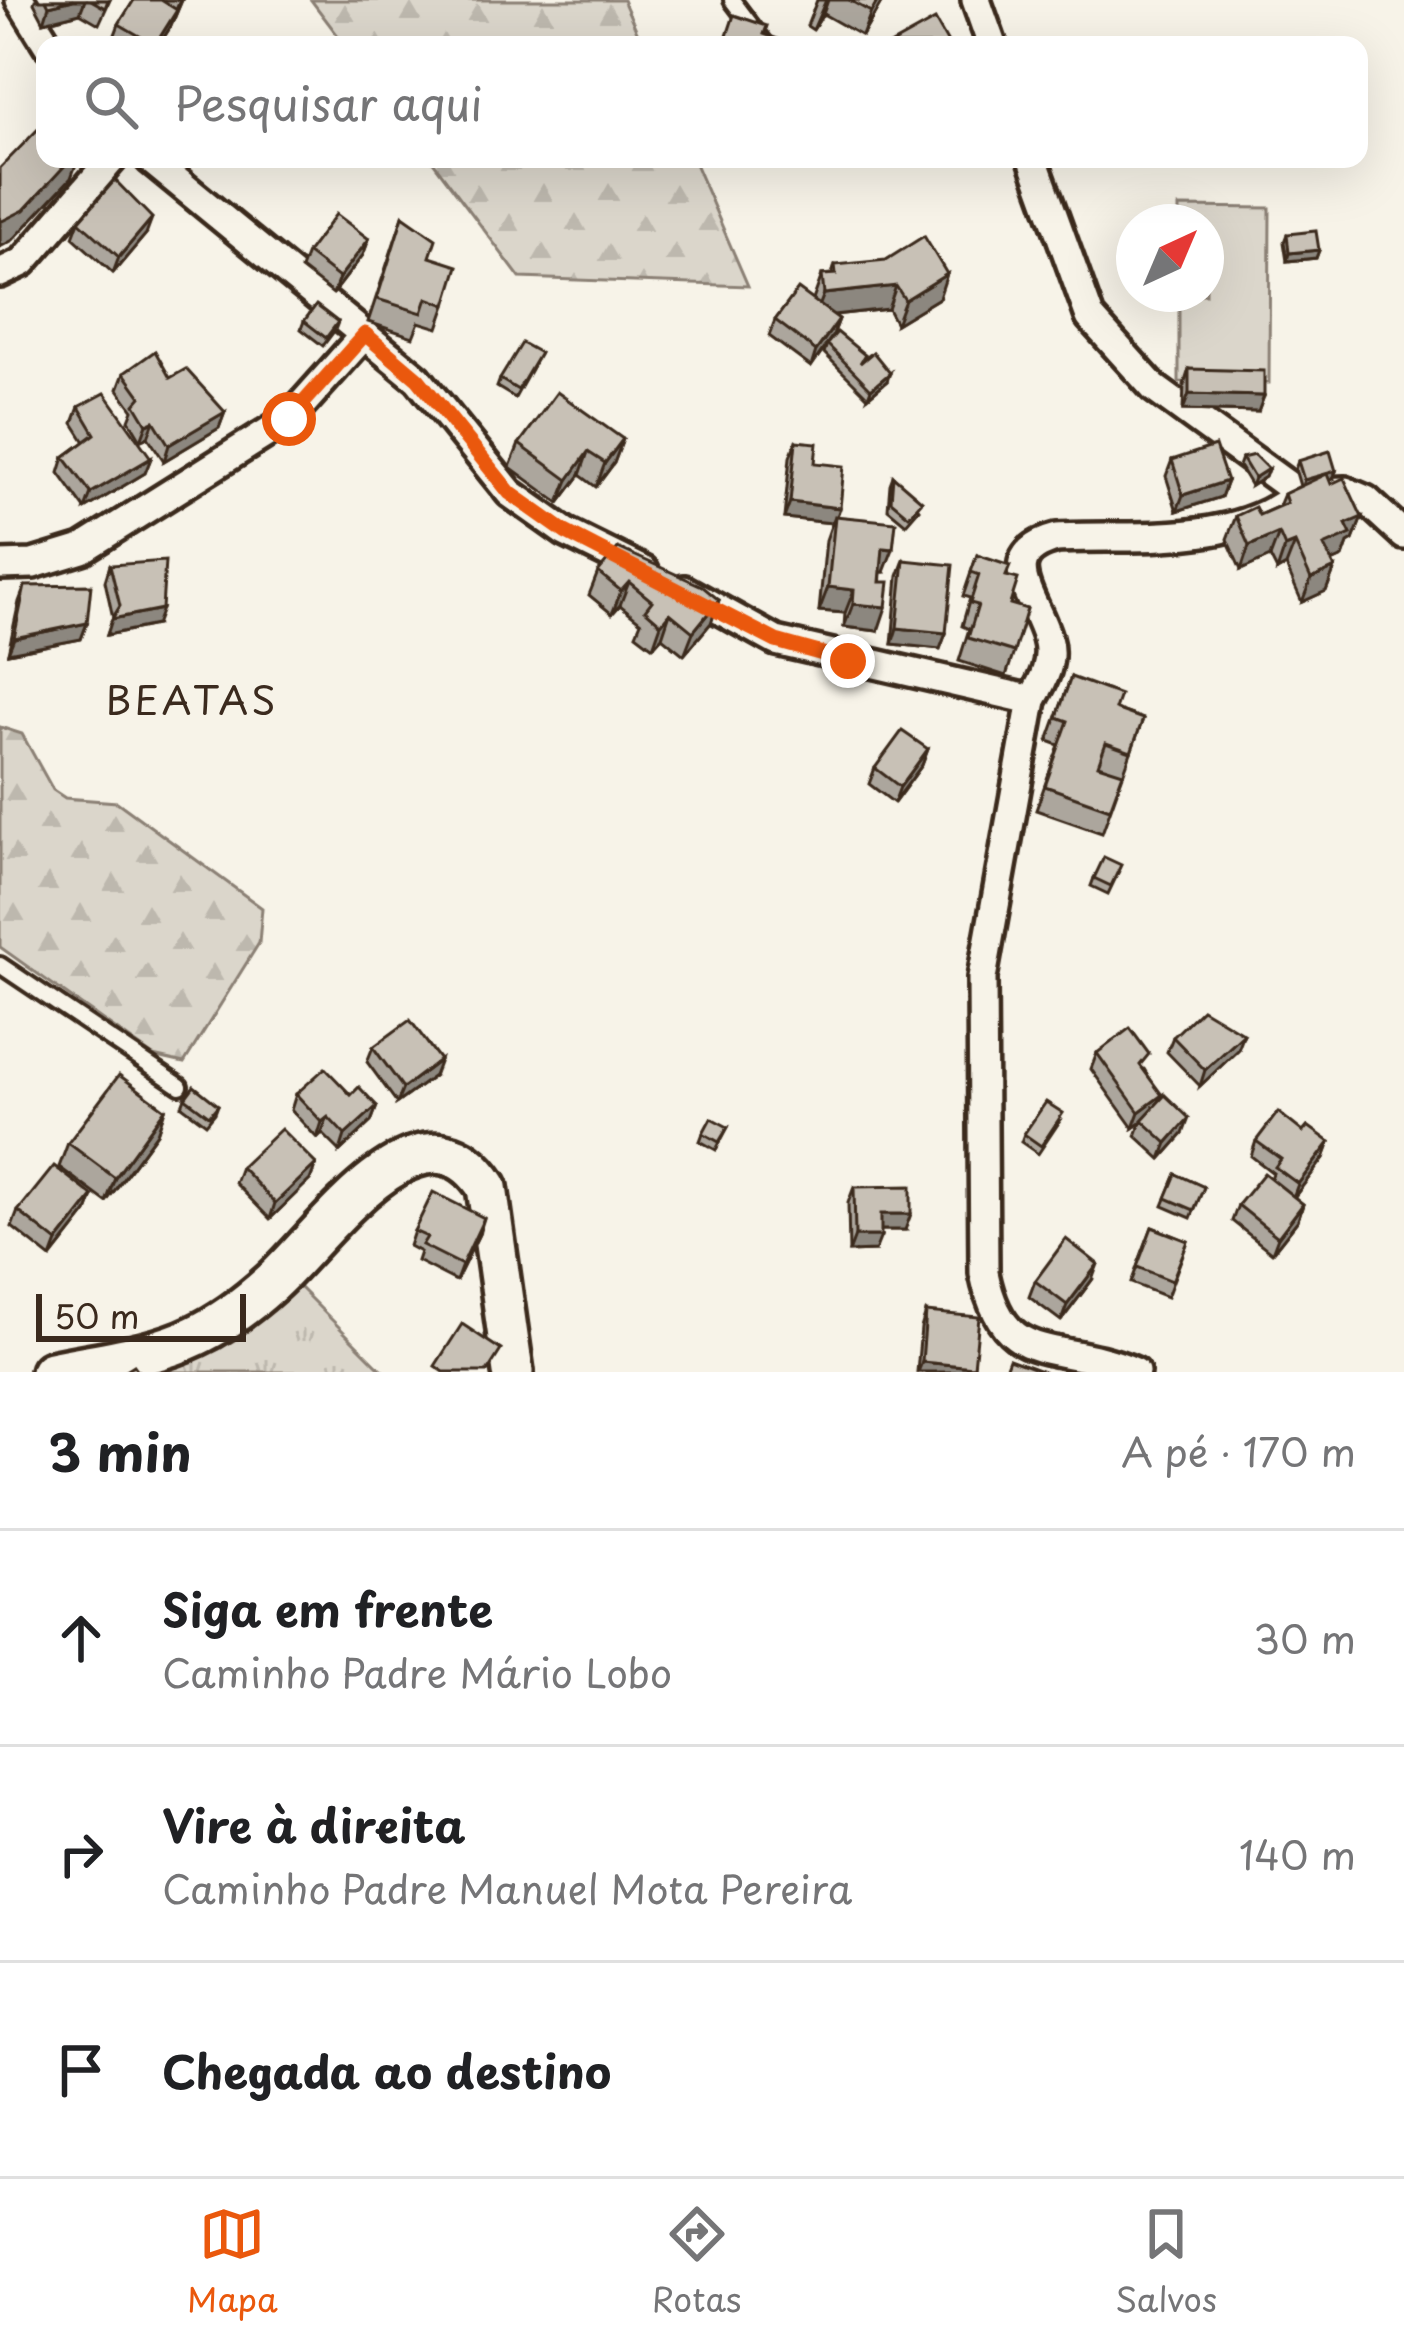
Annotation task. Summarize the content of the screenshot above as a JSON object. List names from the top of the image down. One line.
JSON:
{"districts":["BEATAS"],"scale_bar":"50 m","north":"top right","page":{"search":"Pesquisar aqui","scale":"50 m","heading":["3 min","A pé · 170 m"],"list":[["Siga em frente","Caminho Padre Mário Lobo","30 m"],["Vire à direita","Caminho Padre Manuel Mota Pereira","140 m"],"Chegada ao destino"],"nav":["Mapa","Rotas","Salvos"]}}
